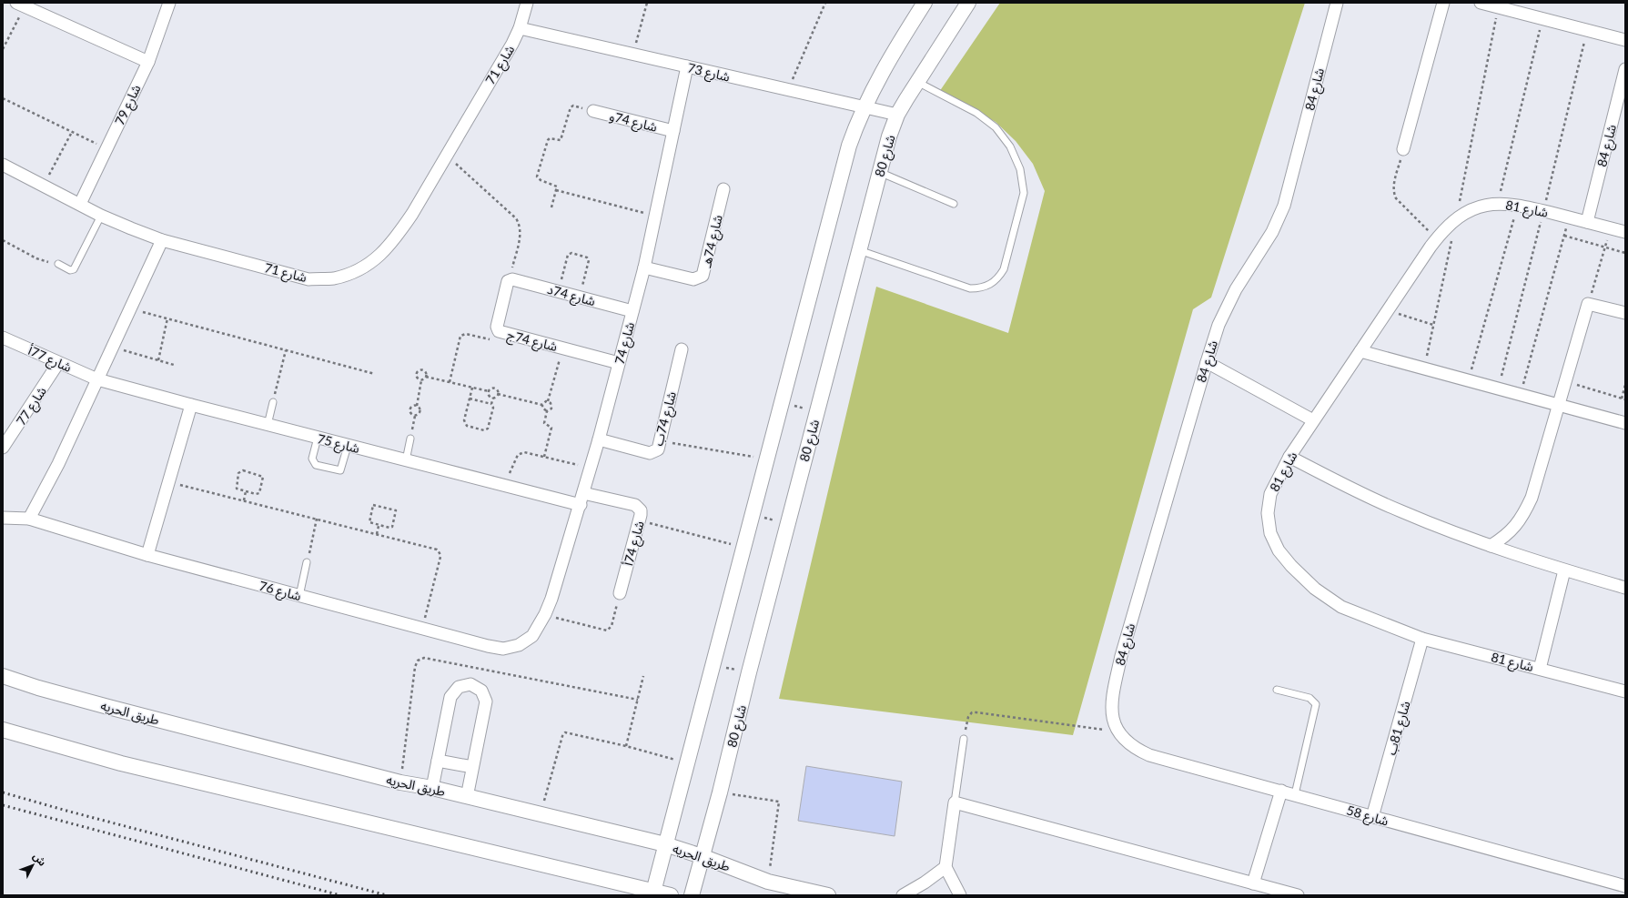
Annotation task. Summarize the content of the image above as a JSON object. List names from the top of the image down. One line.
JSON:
{"streets":{"street":["شارع 71","شارع 73","شارع 84","شارع 79","شارع 74و","شارع 80","شارع 81","شارع 74هـ","شارع 74د","شارع 74ج","شارع 74","شارع 77أ","شارع 77","شارع 74ب","شارع 75","شارع 74أ","شارع 76","طريق الحريه","شارع 81ب","شارع 58"]},"crossings":[["شارع 71","شارع 73"],["شارع 71","شارع 79"],["شارع 73","شارع 80"],["شارع 73","شارع 74"],["شارع 84","شارع 81"],["شارع 84","شارع 58"],["شارع 74و","شارع 74"],["شارع 80","طريق الحريه"],["شارع 81","شارع 81ب"],["شارع 74هـ","شارع 74"],["شارع 74د","شارع 74ج"],["شارع 74د","شارع 74"],["شارع 74ج","شارع 74"],["شارع 74","شارع 74ب"],["شارع 74","شارع 75"],["شارع 74","شارع 74أ"],["شارع 74","شارع 76"],["شارع 77أ","شارع 77"],["شارع 77أ","شارع 75"],["شارع 81ب","شارع 58"]],"north":"top right"}
